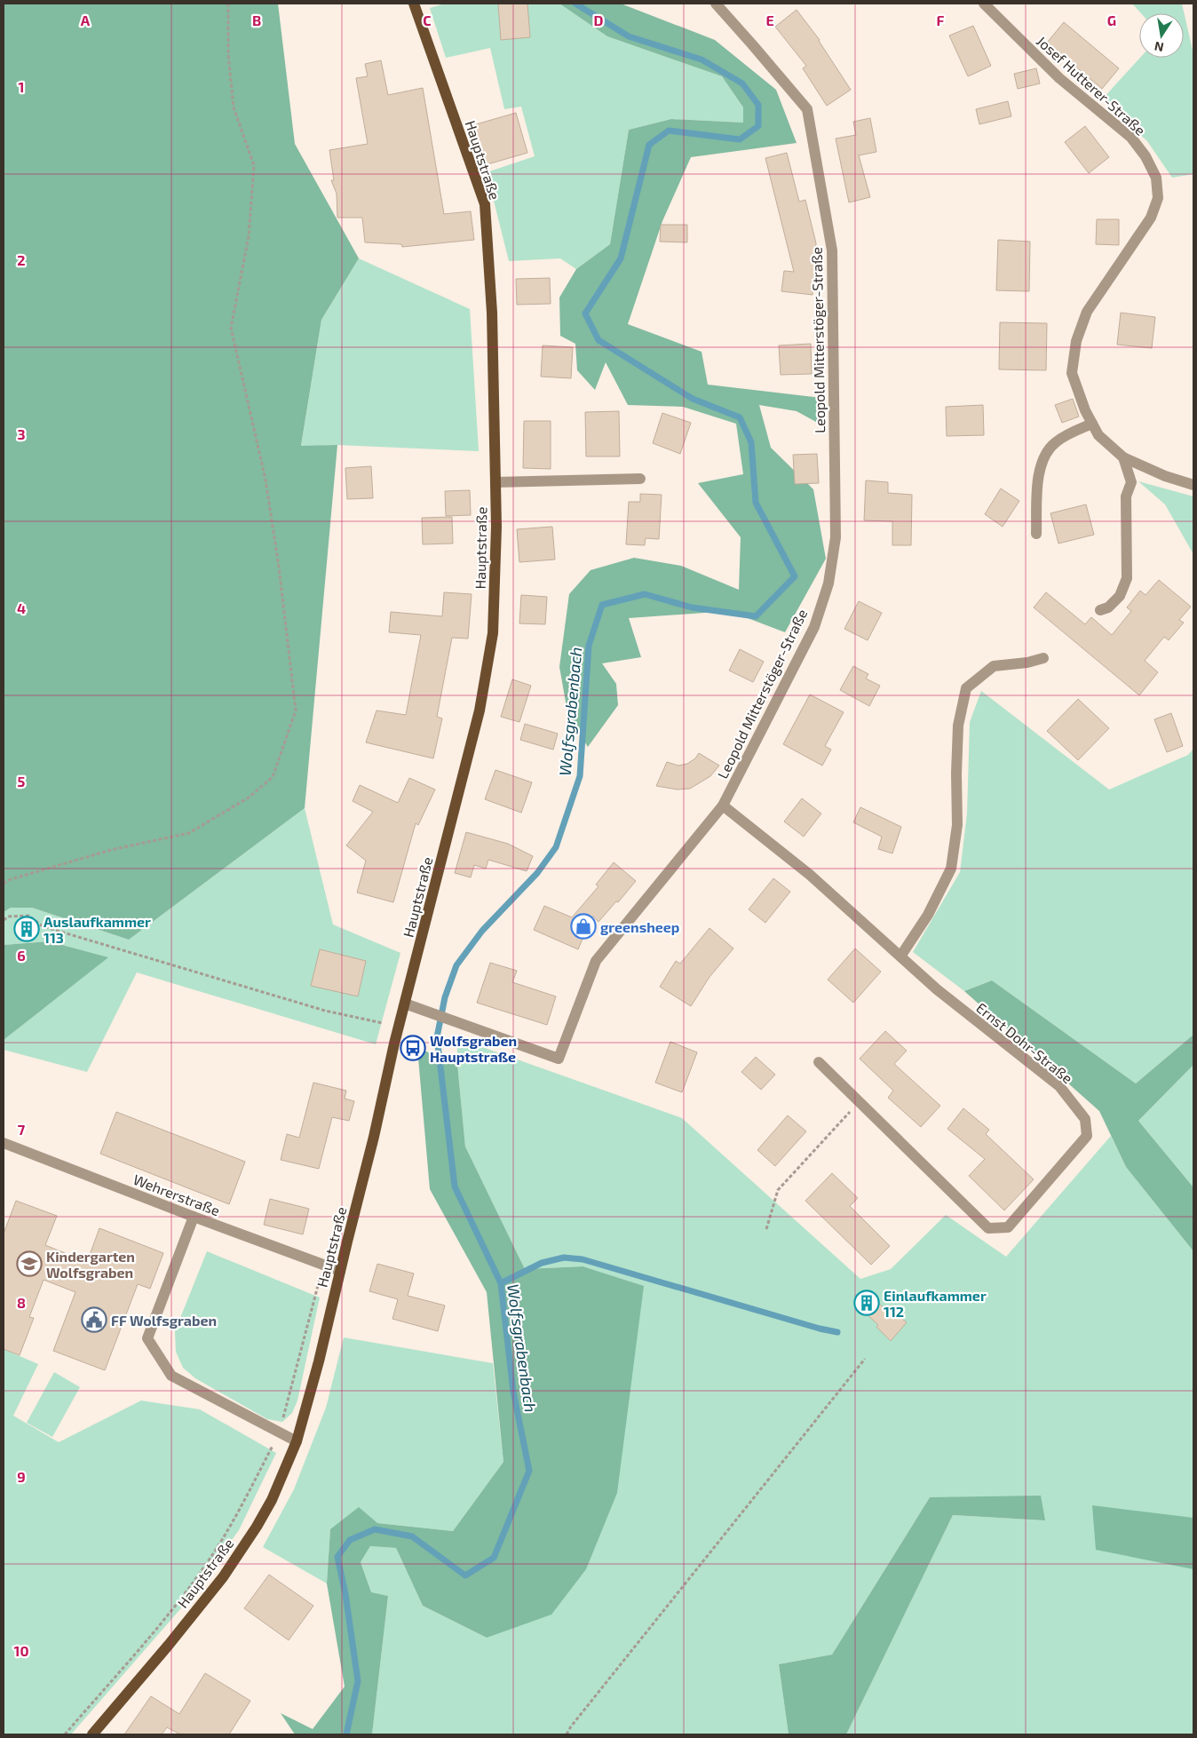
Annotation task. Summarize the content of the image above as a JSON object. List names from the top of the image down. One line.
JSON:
{"streets":{"main road":["Hauptstraße"],"street":["Josef Hutterer-Straße","Leopold Mitterstöger-Straße","Ernst Dohr-Straße","Wehrerstraße"]},"crossings":[["Hauptstraße","Leopold Mitterstöger-Straße"],["Hauptstraße","Wehrerstraße"],["Leopold Mitterstöger-Straße","Ernst Dohr-Straße"]],"water":["Wolfsgrabenbach"],"places":{"shop":["greensheep"],"building":["Auslaufkammer 113","Einlaufkammer 112"],"bus stop":["Wolfsgraben Hauptstraße"],"school or university":["Kindergarten Wolfsgraben"],"public building":["FF Wolfsgraben"]},"north":"bottom","grid":{"columns":["A","B","C","D","E","F","G"],"rows":["1","2","3","4","5","6","7","8","9","10"]}}
